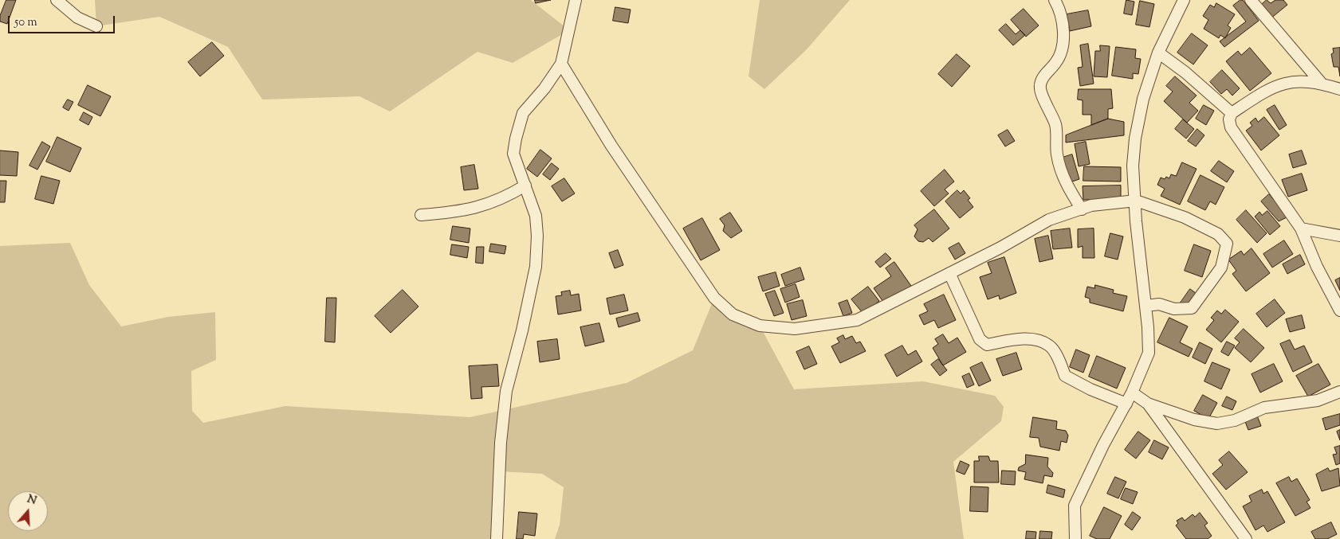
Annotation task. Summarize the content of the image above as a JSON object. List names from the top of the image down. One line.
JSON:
{"scale_bar":"50 m","north":"top"}
